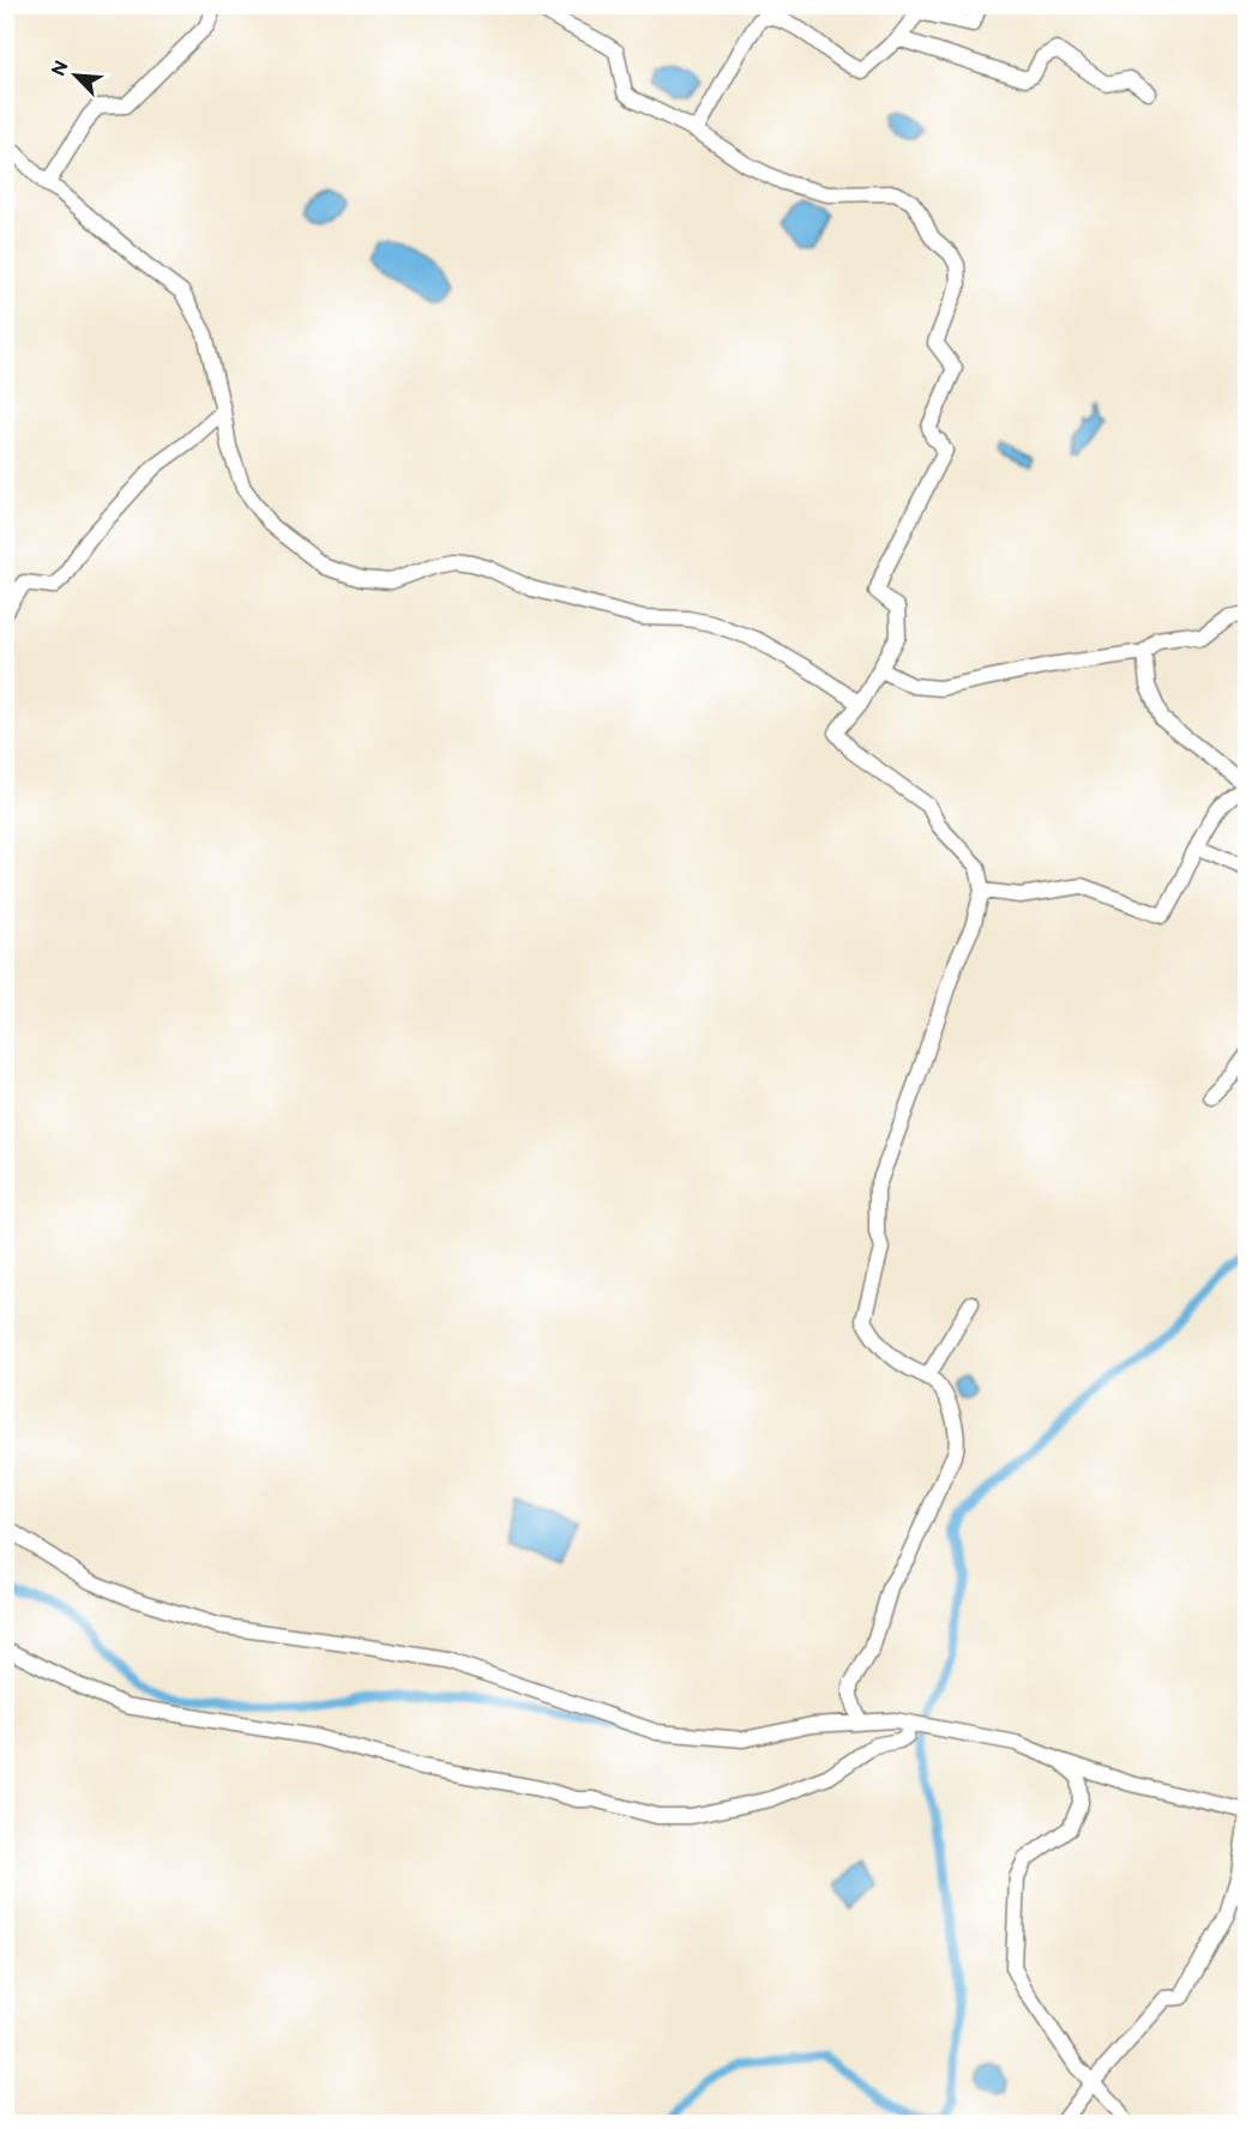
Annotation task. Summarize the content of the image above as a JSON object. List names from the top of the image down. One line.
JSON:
{"north":"top left"}
